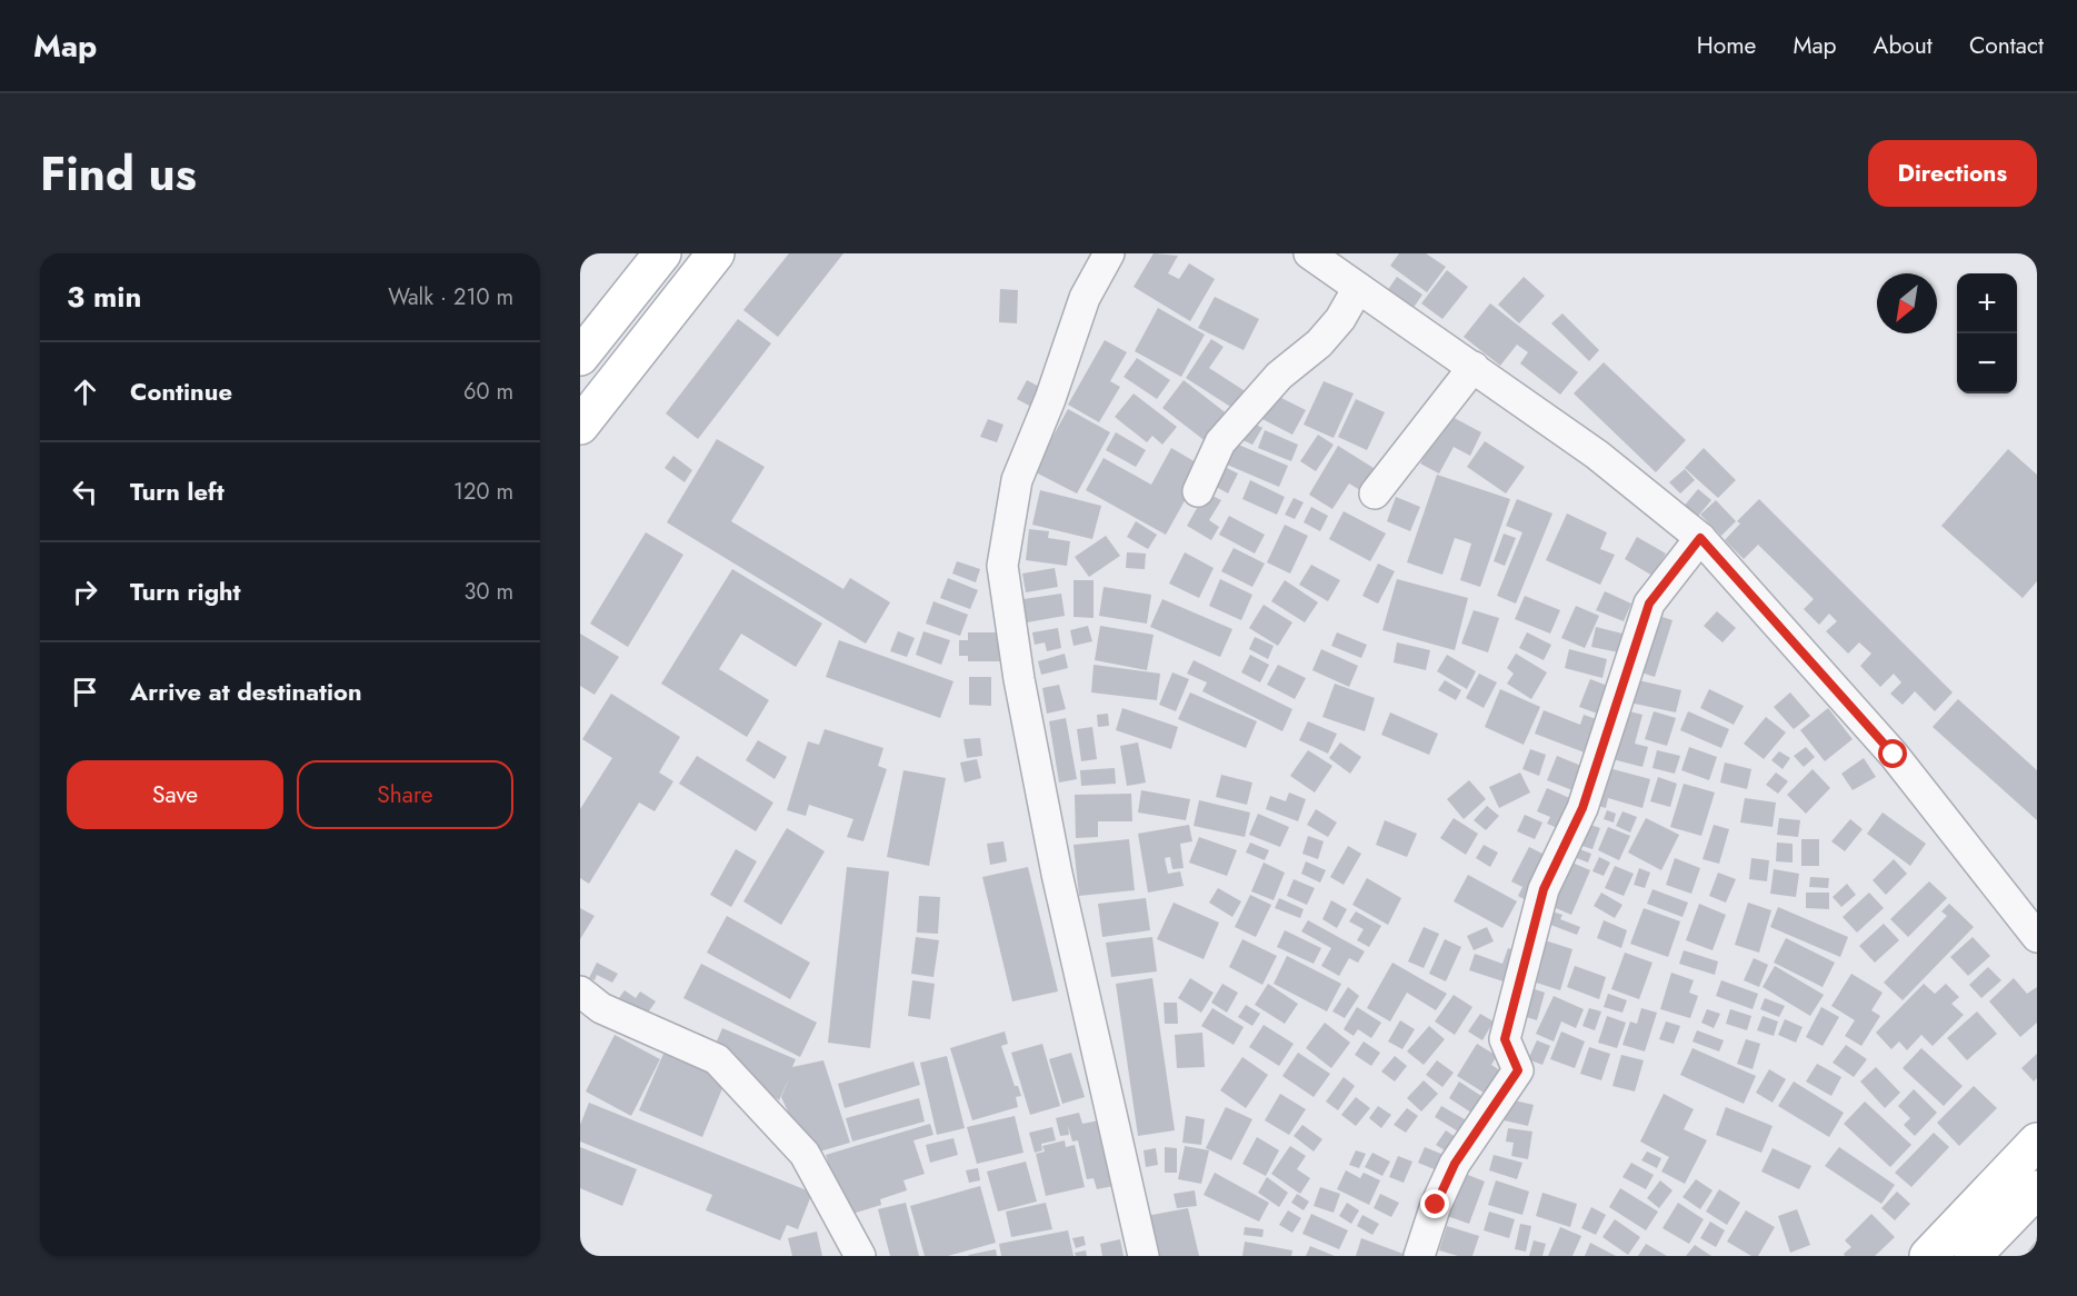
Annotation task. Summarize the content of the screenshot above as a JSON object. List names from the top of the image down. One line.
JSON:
{"north":"bottom left","page":{"header":"Map","nav":["Home","Map","About","Contact"],"title":"Find us","buttons":["Directions",["Save","Share"]],"heading":["3 min","Walk · 210 m"],"map_buttons":["+","−"],"list":[["Continue","60 m"],["Turn left","120 m"],["Turn right","30 m"],"Arrive at destination"]}}
